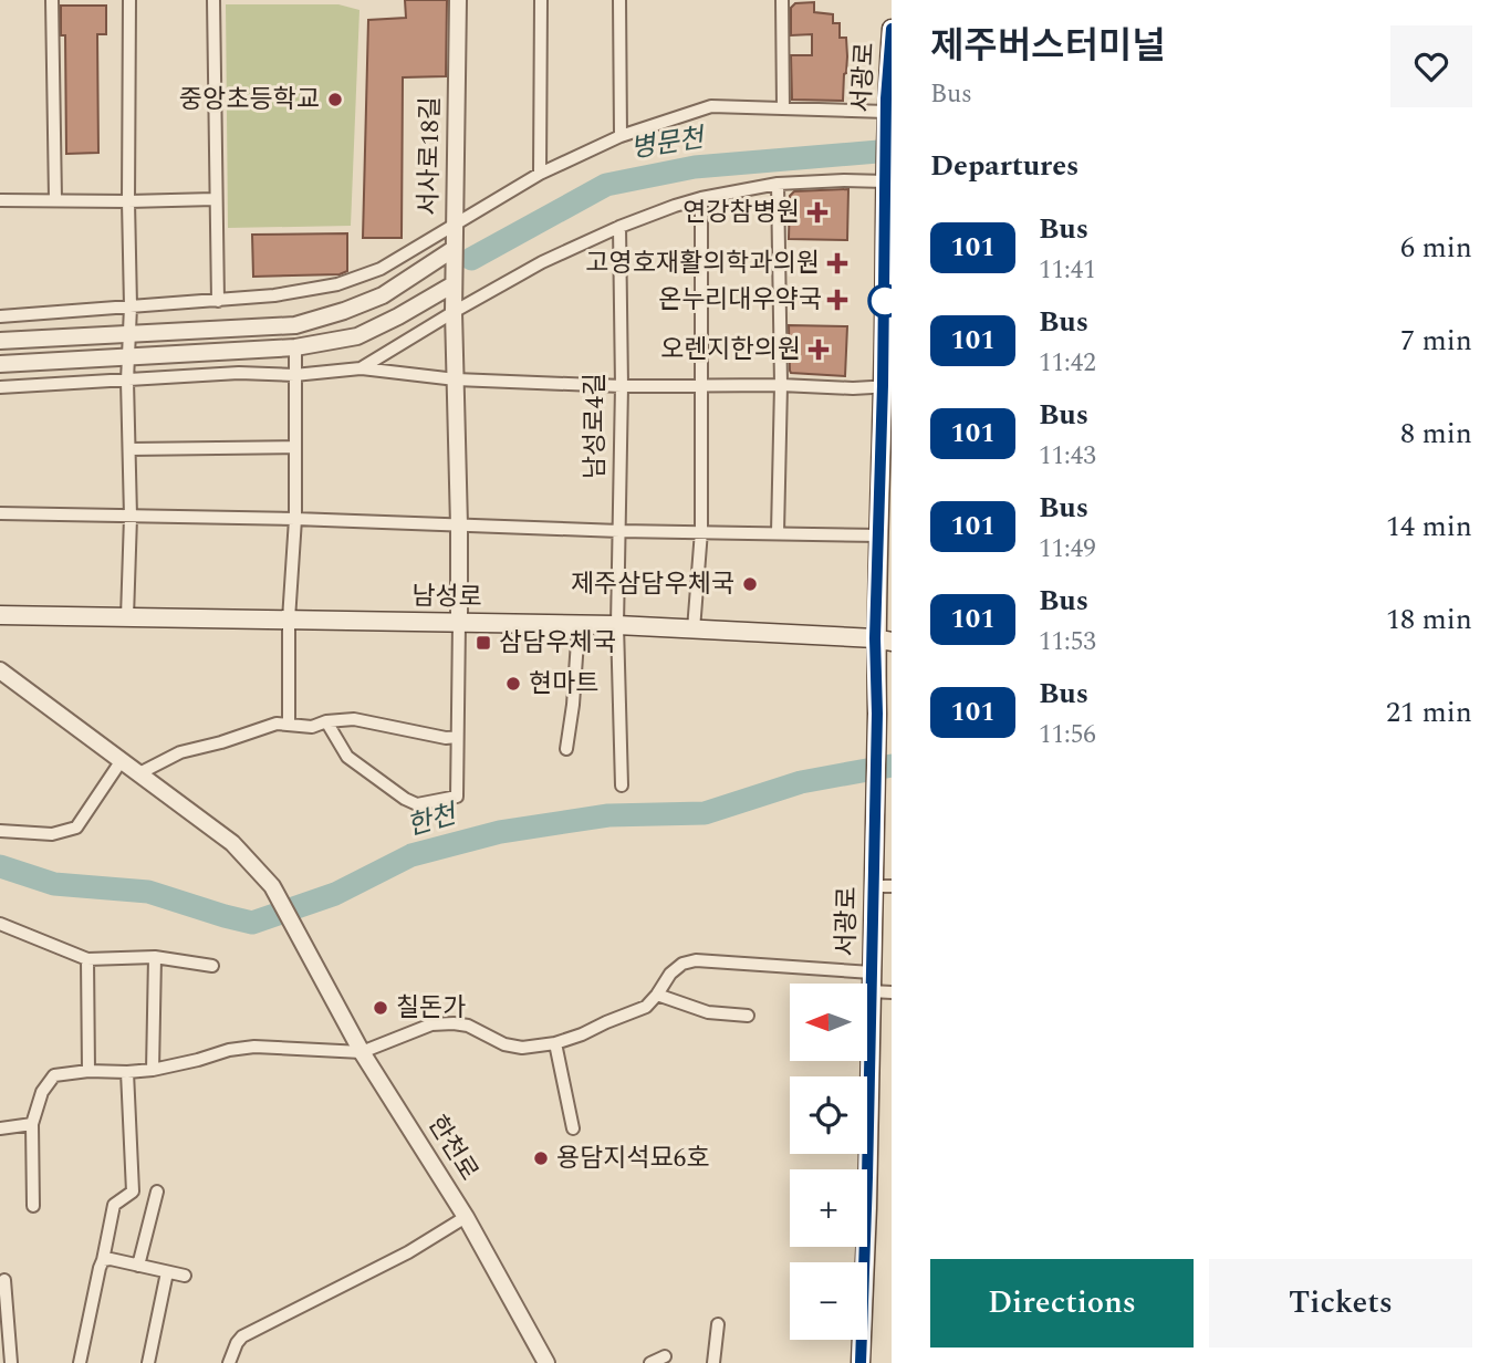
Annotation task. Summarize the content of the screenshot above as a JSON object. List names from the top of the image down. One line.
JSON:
{"streets":{"main road":["서광로","남성로"],"street":["서사로18길","남성로4길","한천로"]},"crossings":[["서광로","남성로"],["남성로4길","남성로"]],"water":["병문천","한천"],"places":{"other":["중앙초등학교","제주삼담우체국","현마트","칠돈가","용담지석묘6호"],"health":["연강참병원","고영호재활의학과의원","온누리대우약국","오렌지한의원"],"transit":["삼담우체국"]},"lines":["bus line 101"],"north":"left","page":{"heading":[["제주버스터미널","Bus"],"Departures"],"list":[{"mark":"101","name":"Bus","note":"11:41","value":"6 min"},{"mark":"101","name":"Bus","note":"11:42","value":"7 min"},{"mark":"101","name":"Bus","note":"11:43","value":"8 min"},{"mark":"101","name":"Bus","note":"11:49","value":"14 min"},{"mark":"101","name":"Bus","note":"11:53","value":"18 min"},{"mark":"101","name":"Bus","note":"11:56","value":"21 min"}],"map_buttons":["+","−"],"buttons":["Directions","Tickets"]}}
